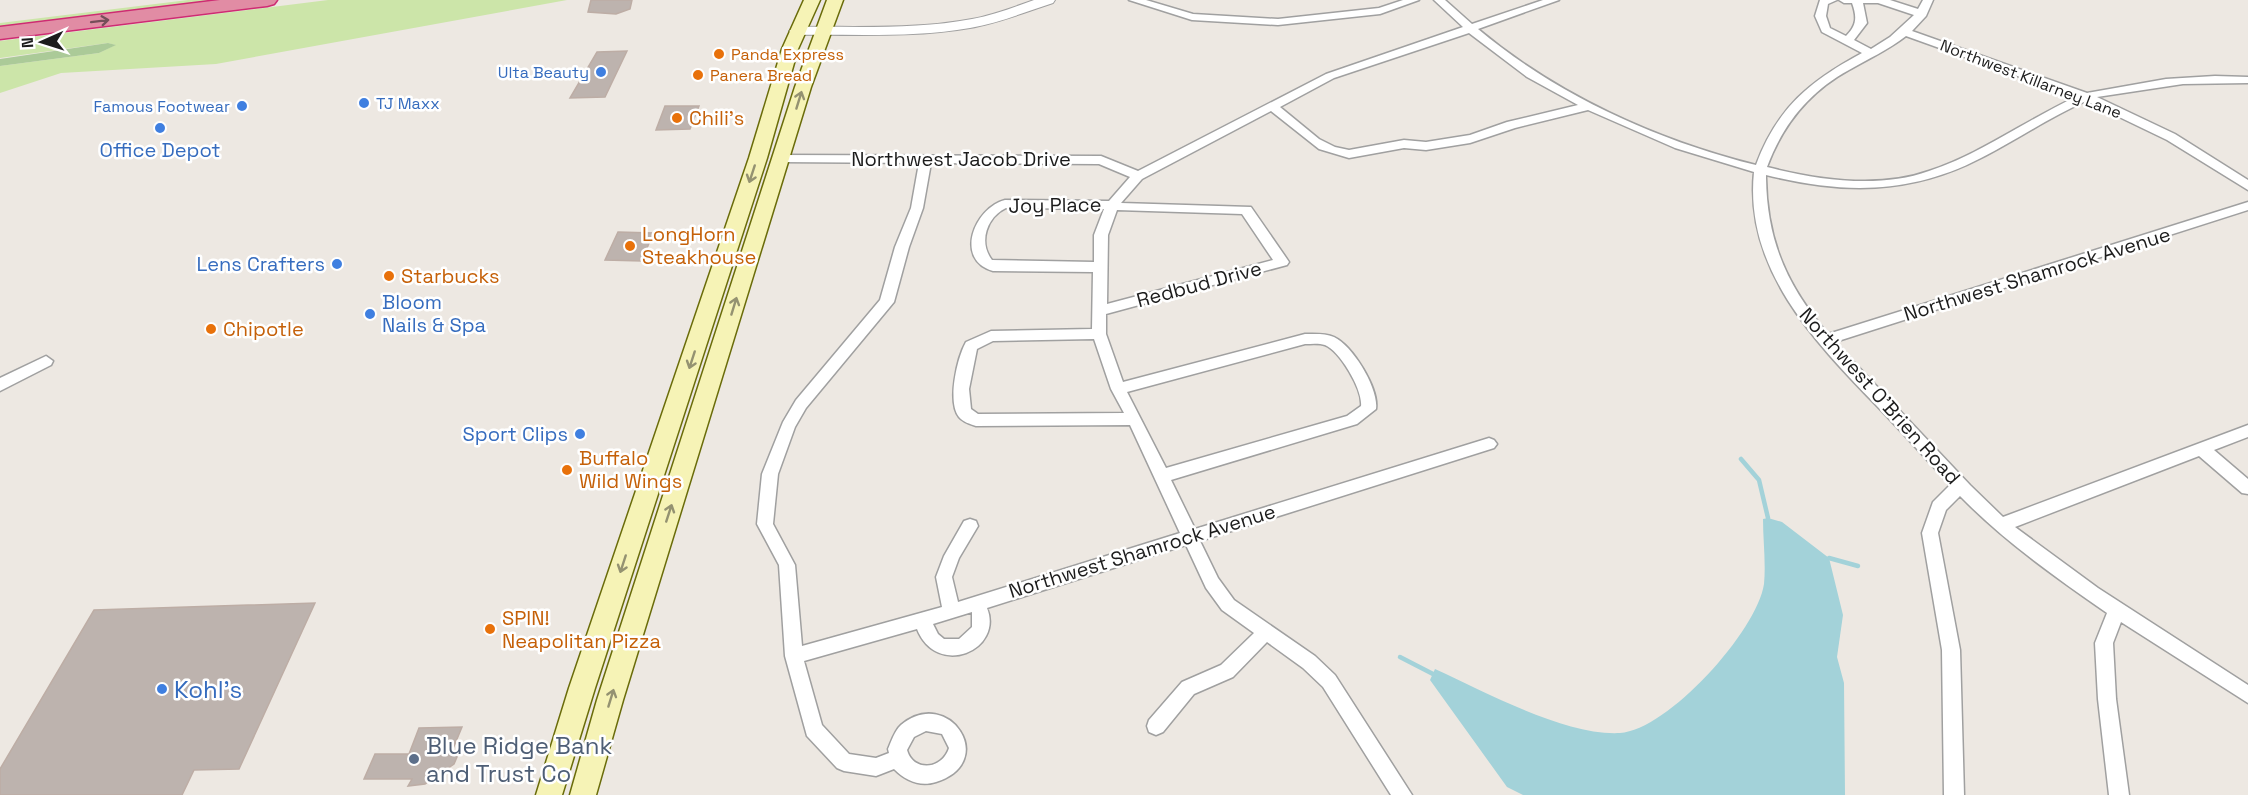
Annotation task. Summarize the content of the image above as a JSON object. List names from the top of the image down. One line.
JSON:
{"streets":{"street":["Northwest Killarney Lane","Northwest Jacob Drive","Joy Place","Northwest Shamrock Avenue","Redbud Drive","Northwest O'Brien Road"]},"crossings":[["Northwest Killarney Lane","Northwest O'Brien Road"],["Joy Place","Redbud Drive"],["Northwest Shamrock Avenue","Northwest O'Brien Road"]],"places":["Panda Express","Ulta Beauty","Panera Bread","TJ Maxx","Famous Footwear","Chili's","Office Depot","LongHorn Steakhouse","Lens Crafters","Starbucks","Bloom Nails & Spa","Chipotle","Sport Clips","Buffalo Wild Wings","SPIN! Neapolitan Pizza","Kohl's","Blue Ridge Bank and Trust Co"],"north":"left"}
